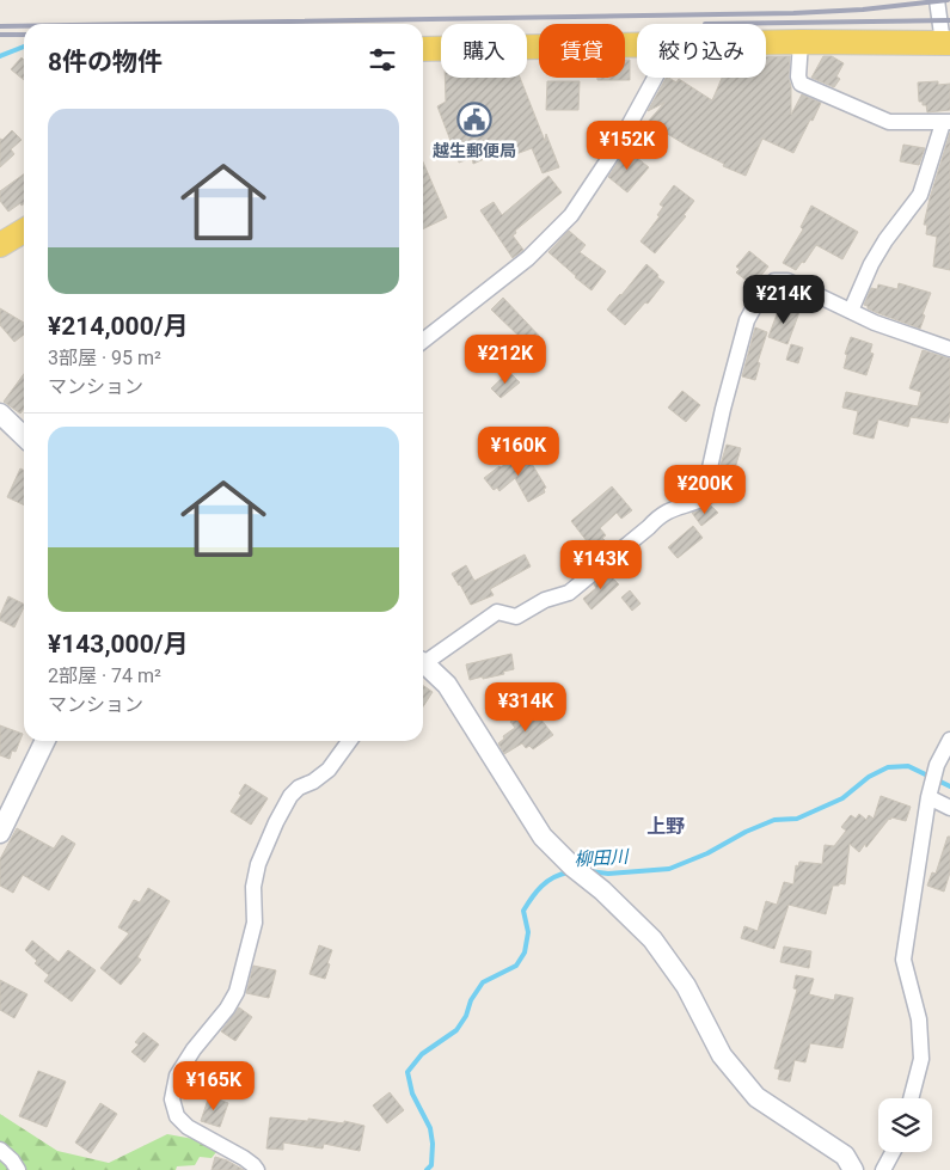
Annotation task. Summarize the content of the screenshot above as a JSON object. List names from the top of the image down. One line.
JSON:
{"districts":["上野"],"water":["柳田川"],"places":{"public building":["越生郵便局"]},"page":{"chip":["購入","賃貸","絞り込み"],"heading":"8件の物件","list":[{"name":"¥214,000/月","note":"3部屋 · 95 m² · マンション"},{"name":"¥143,000/月","note":"2部屋 · 74 m² · マンション"}],"price":["¥152K","¥214K","¥212K","¥160K","¥200K","¥143K","¥314K","¥165K"]}}
